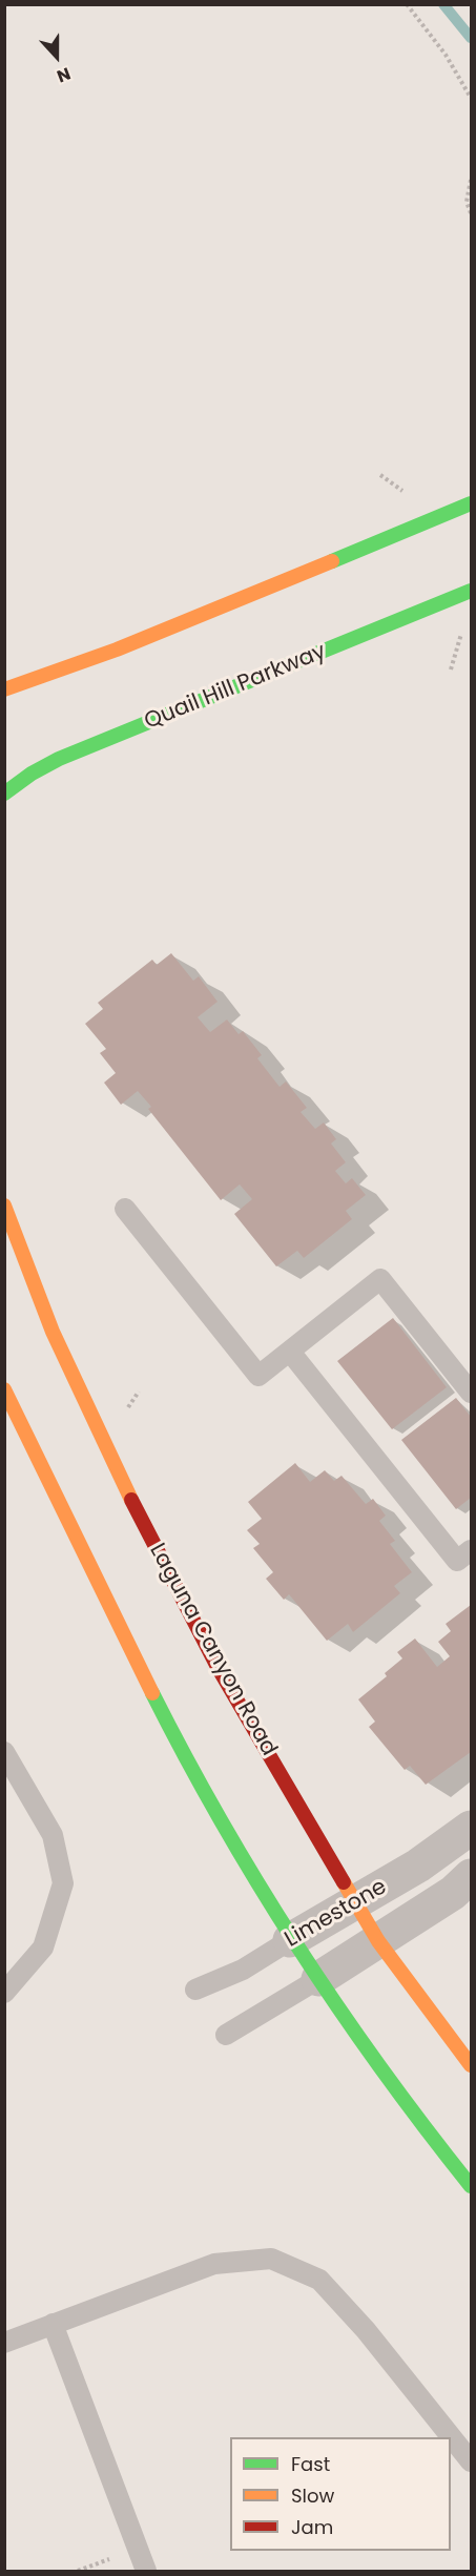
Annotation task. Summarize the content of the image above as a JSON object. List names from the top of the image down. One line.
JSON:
{"streets":{"main road":["Quail Hill Parkway","Laguna Canyon Road"],"street":["Limestone"]},"crossings":[["Laguna Canyon Road","Limestone"]],"legend":["Fast","Slow","Jam"],"north":"bottom"}
